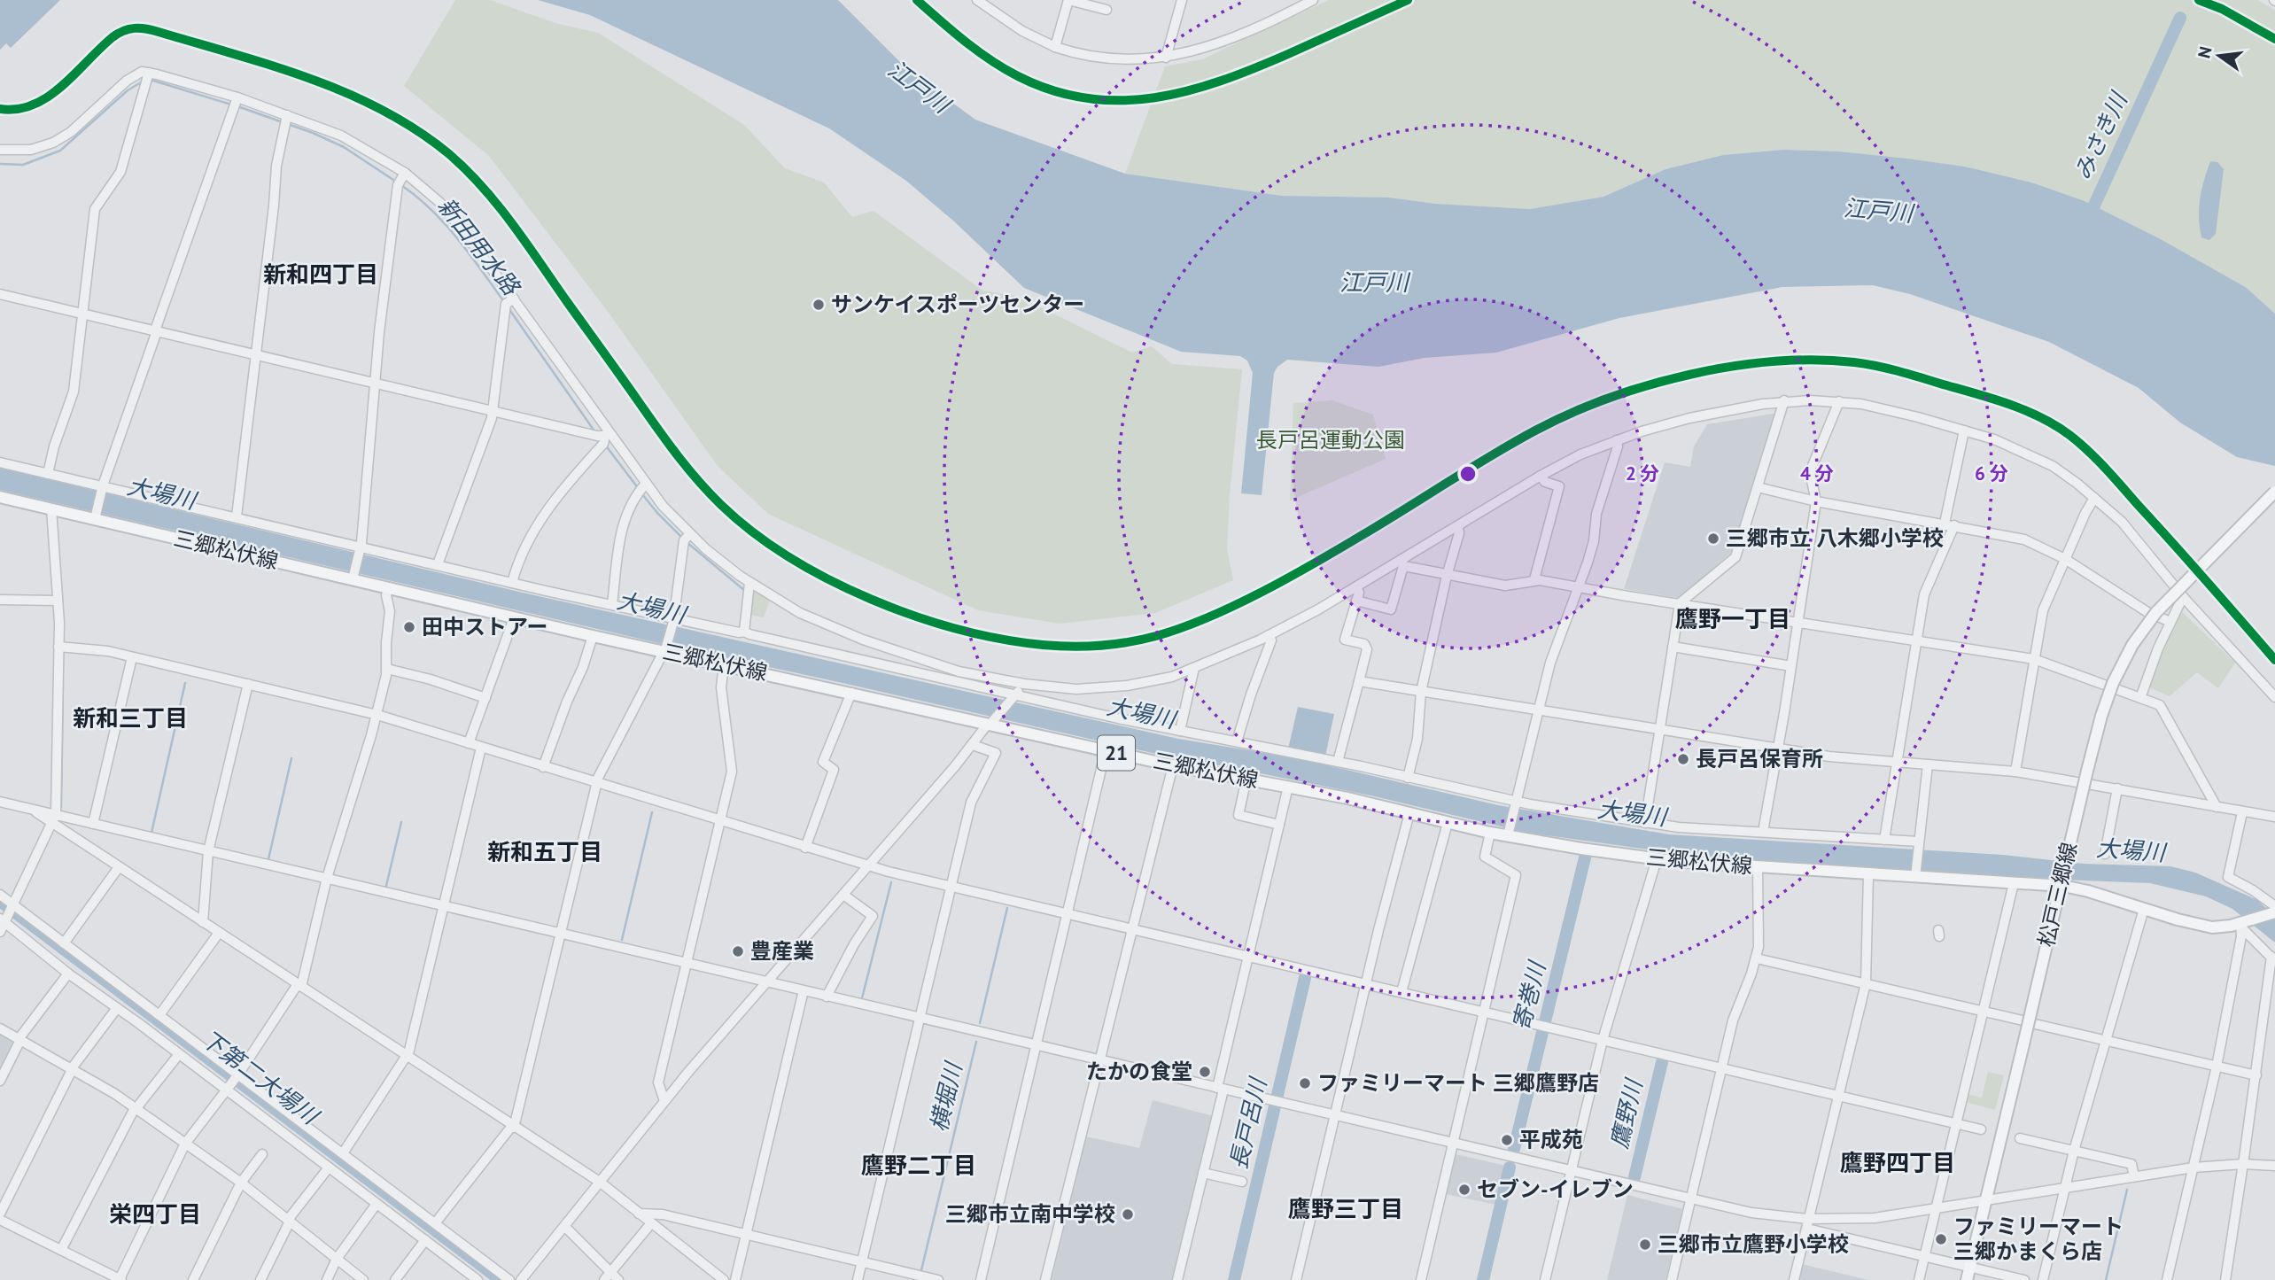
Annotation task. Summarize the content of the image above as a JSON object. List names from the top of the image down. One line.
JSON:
{"streets":{"main road":["三郷松伏線","21","松戸三郷線"]},"districts":["新和四丁目","鷹野一丁目","新和三丁目","新和五丁目","鷹野四丁目","鷹野二丁目","鷹野三丁目","栄四丁目"],"water":["江戸川","みさき川","新田用水路","大場川","寄巻川","下第二大場川","横堀川","鷹野川","長戸呂川"],"parks":["長戸呂運動公園"],"places":["サンケイスポーツセンター","三郷市立 八木郷小学校","田中ストアー","長戸呂保育所","豊産業","たかの食堂","ファミリーマート 三郷鷹野店","平成苑","セブン-イレブン","三郷市立南中学校","ファミリーマート 三郷かまくら店","三郷市立鷹野小学校"],"north":"left","rings":["2 分","4 分","6 分"]}
